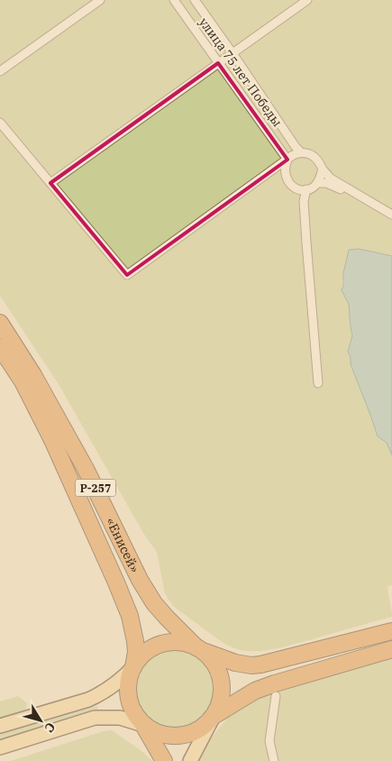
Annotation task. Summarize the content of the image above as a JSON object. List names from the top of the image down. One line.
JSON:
{"streets":{"highway":["Р-257","«Енисей»"],"street":["улица 75 лет Победы"]},"north":"bottom right"}
